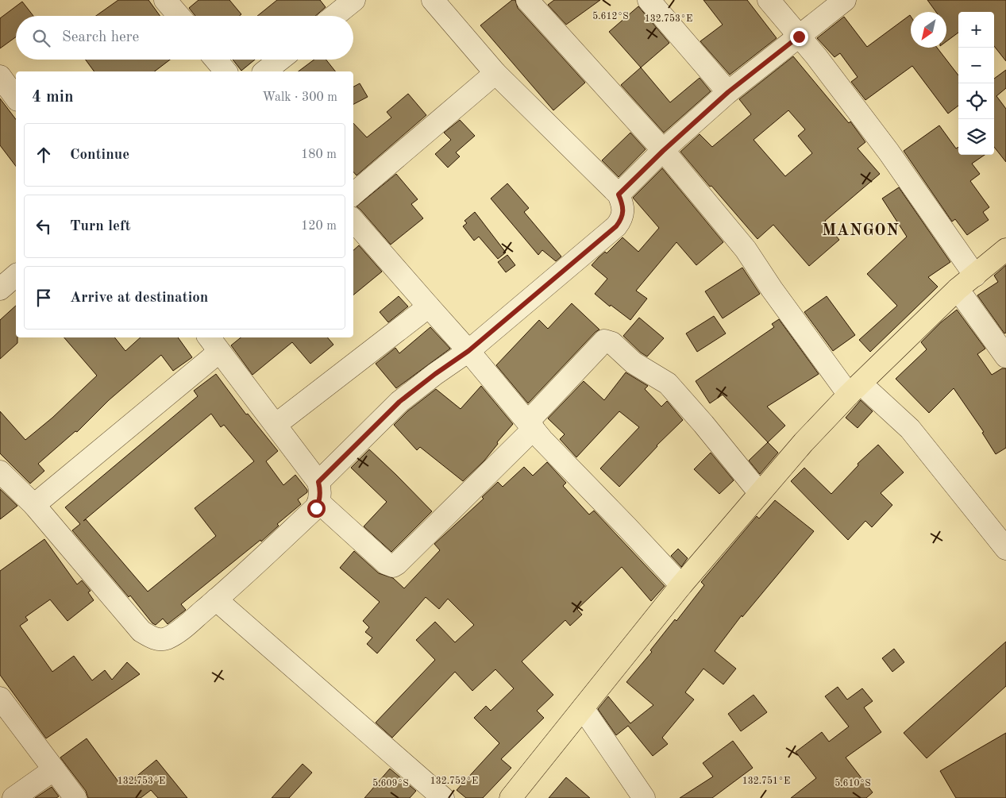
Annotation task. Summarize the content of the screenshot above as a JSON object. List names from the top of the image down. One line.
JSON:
{"districts":["MANGON"],"north":"bottom left","page":{"map_buttons":["+","−"],"search":"Search here","heading":["4 min","Walk · 300 m"],"list":[["Continue","180 m"],["Turn left","120 m"],"Arrive at destination"]},"coordinates":["5.612°S","132.753°E","132.752°E","132.751°E","5.609°S","5.610°S"]}
